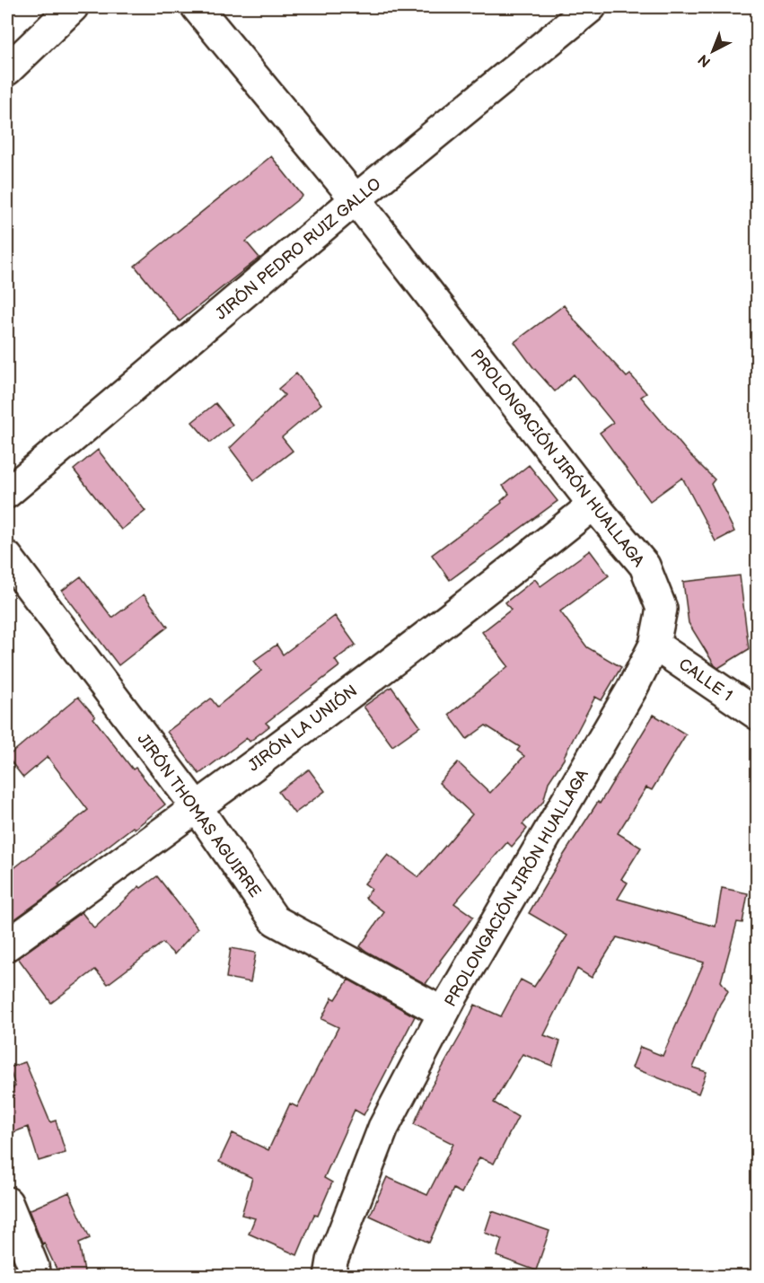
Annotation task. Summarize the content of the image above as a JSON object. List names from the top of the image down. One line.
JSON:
{"streets":{"street":["JIRÓN PEDRO RUIZ GALLO","PROLONGACIÓN JIRÓN HUALLAGA","CALLE 1","JIRÓN LA UNIÓN","JIRÓN THOMAS AGUIRRE"]},"crossings":[["JIRÓN PEDRO RUIZ GALLO","PROLONGACIÓN JIRÓN HUALLAGA"],["PROLONGACIÓN JIRÓN HUALLAGA","CALLE 1"],["PROLONGACIÓN JIRÓN HUALLAGA","JIRÓN LA UNIÓN"],["PROLONGACIÓN JIRÓN HUALLAGA","JIRÓN THOMAS AGUIRRE"],["JIRÓN LA UNIÓN","JIRÓN THOMAS AGUIRRE"]],"north":"bottom left"}
